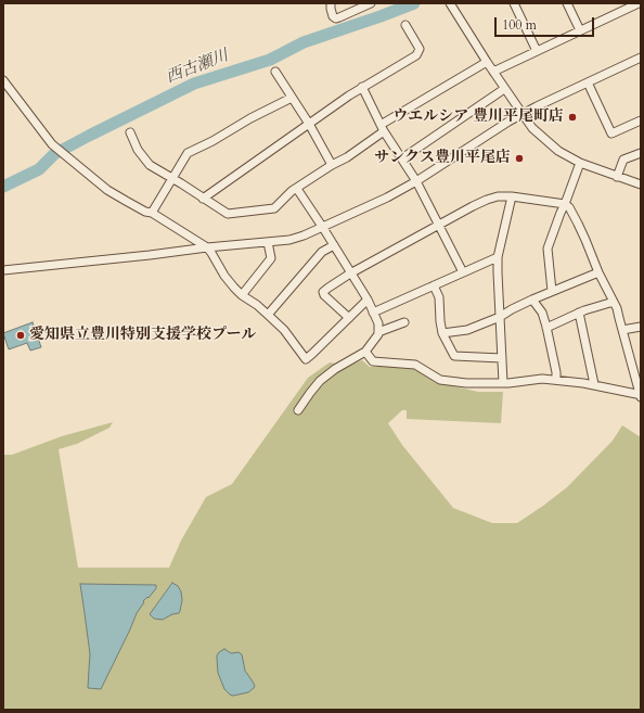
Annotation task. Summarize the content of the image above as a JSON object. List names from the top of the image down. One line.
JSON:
{"water":["西古瀬川"],"places":["ウエルシア 豊川平尾町店","サンクス豊川平尾店","愛知県立豊川特別支援学校プール"],"scale_bar":"100 m"}
